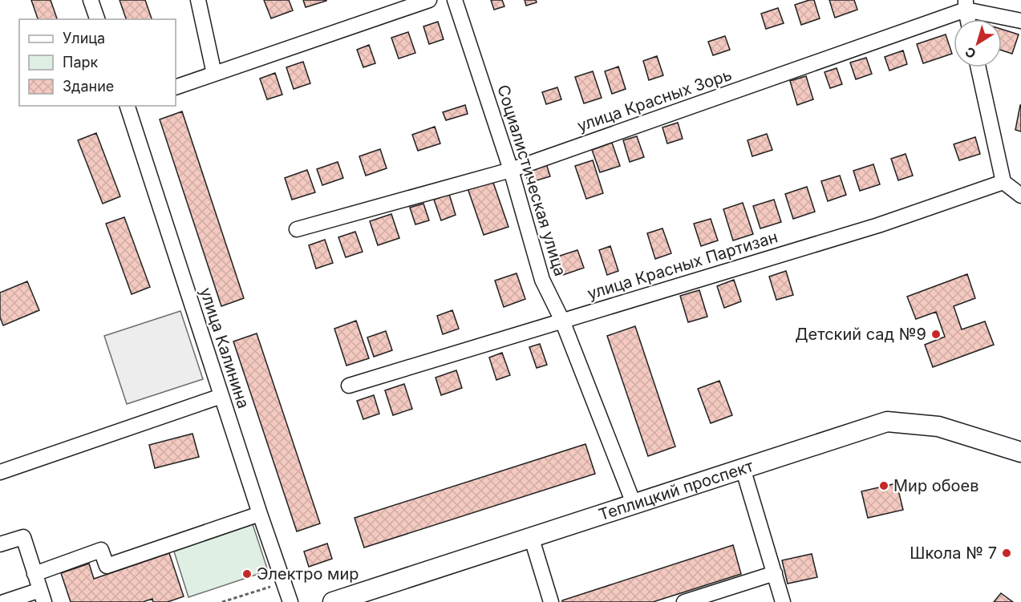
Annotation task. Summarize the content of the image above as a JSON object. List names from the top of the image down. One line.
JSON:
{"streets":{"main road":["Теплицкий проспект"],"street":["улица Красных Зорь","Социалистическая улица","улица Красных Партизан","улица Калинина"]},"crossings":[["улица Красных Зорь","Социалистическая улица"],["Социалистическая улица","улица Красных Партизан"],["Социалистическая улица","Теплицкий проспект"]],"places":["Детский сад №9","Мир обоев","Школа № 7","Электро мир"],"legend":["Улица","Парк","Здание"],"north":"bottom left"}
